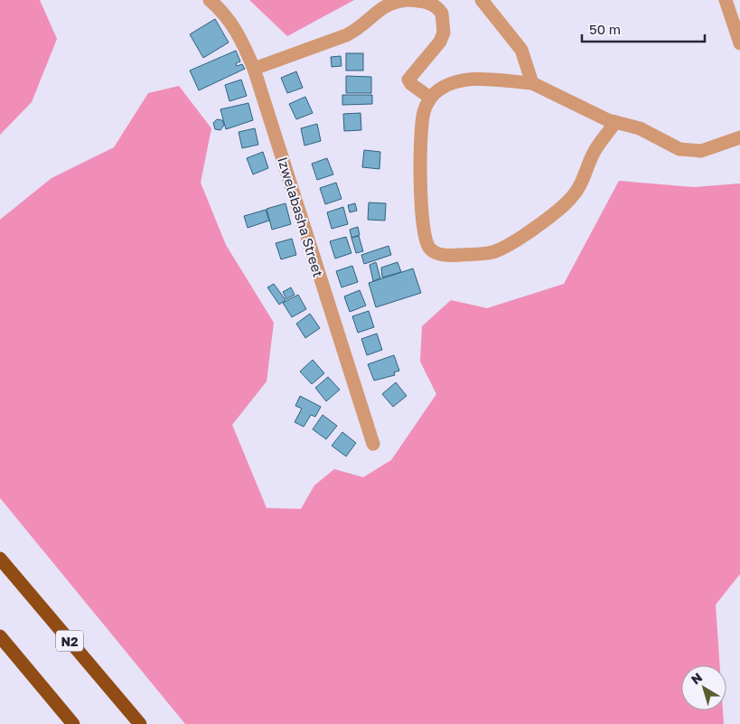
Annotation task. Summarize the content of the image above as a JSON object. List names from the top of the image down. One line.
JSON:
{"streets":{"highway":["N2"],"street":["Izwelabasha Street"]},"scale_bar":"50 m","north":"top left"}
